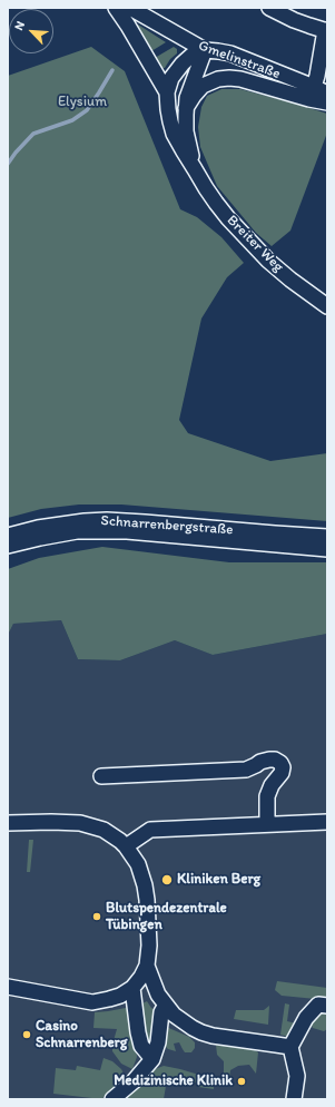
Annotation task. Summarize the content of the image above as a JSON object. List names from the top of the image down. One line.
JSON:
{"streets":{"street":["Gmelinstraße","Breiter Weg","Schnarrenbergstraße"]},"crossings":[["Gmelinstraße","Breiter Weg"]],"parks":["Elysium"],"places":["Kliniken Berg","Blutspendezentrale Tübingen","Casino Schnarrenberg","Medizinische Klinik"],"north":"top left"}
